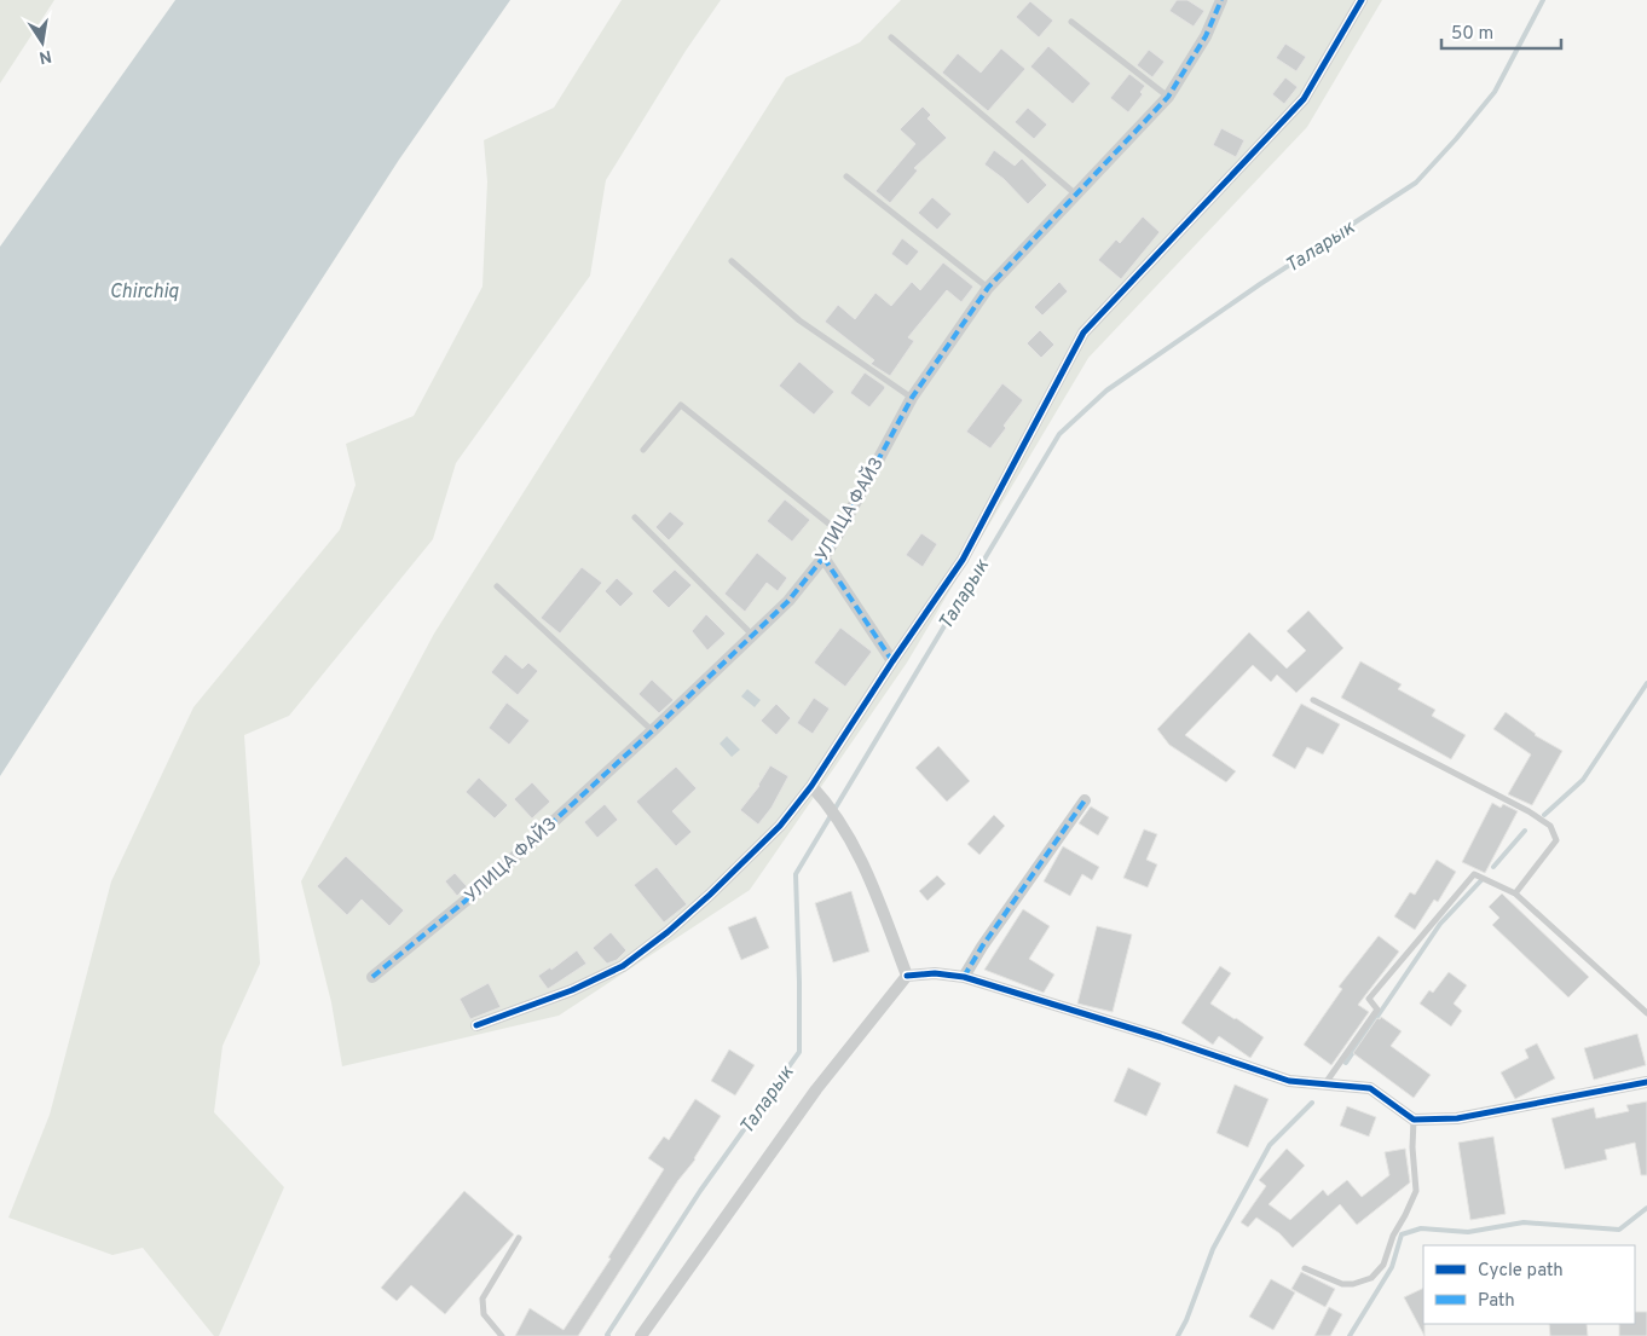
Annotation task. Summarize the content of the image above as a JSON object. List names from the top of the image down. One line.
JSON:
{"streets":{"street":["УЛИЦА ФАЙЗ"]},"water":["Таларык","Chirchiq"],"legend":["Cycle path","Path"],"scale_bar":"50 m","north":"bottom"}
